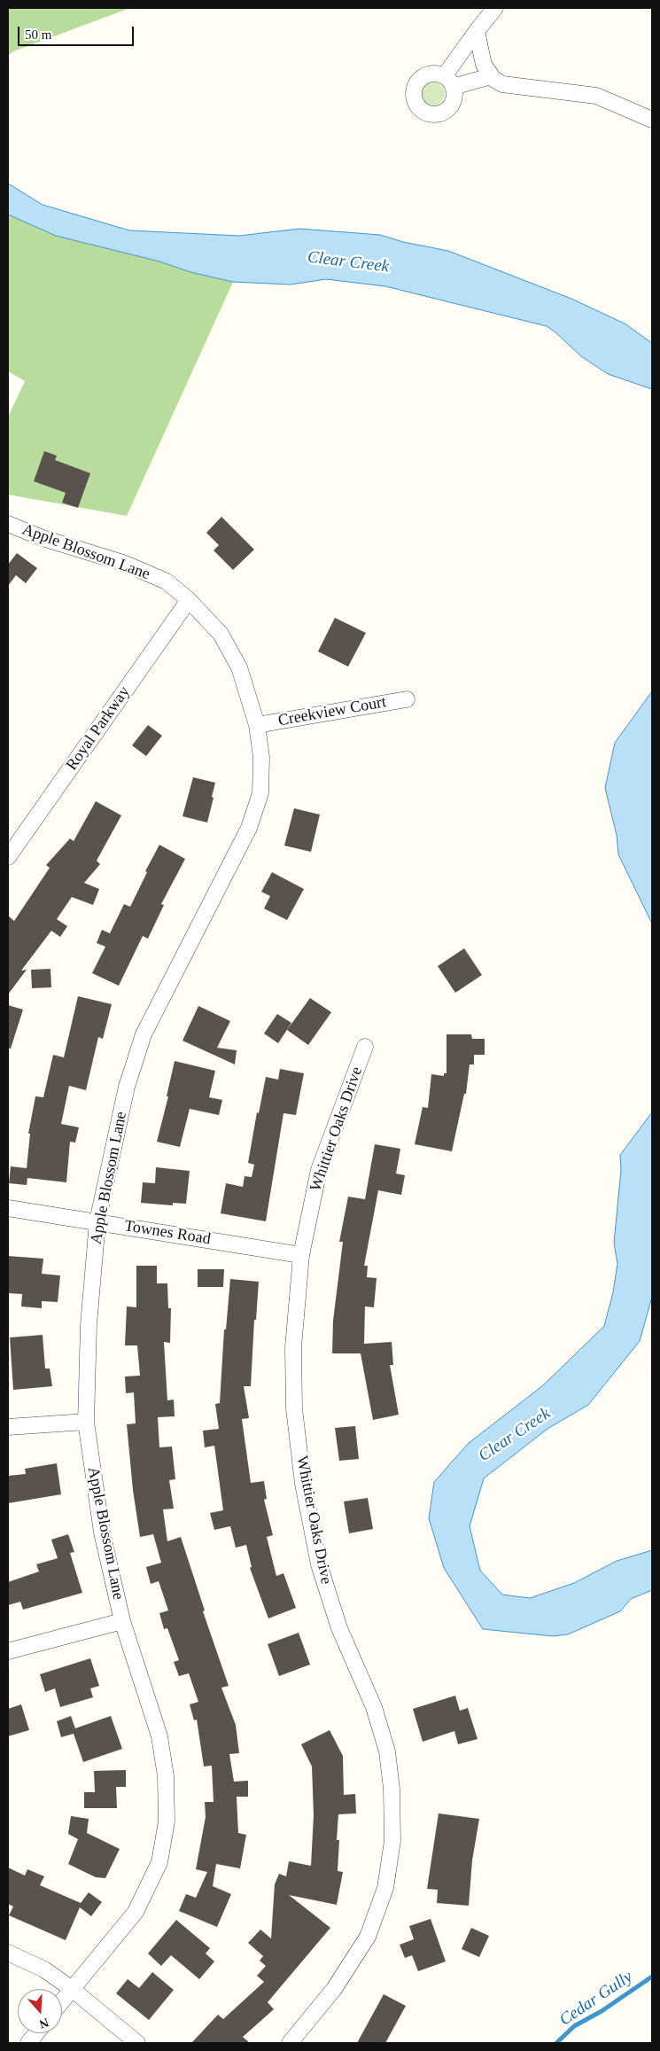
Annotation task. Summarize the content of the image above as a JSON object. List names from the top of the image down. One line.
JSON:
{"streets":{"street":["Apple Blossom Lane","Creekview Court","Royal Parkway","Whittier Oaks Drive","Townes Road"]},"crossings":[["Apple Blossom Lane","Creekview Court"],["Apple Blossom Lane","Royal Parkway"],["Apple Blossom Lane","Townes Road"],["Whittier Oaks Drive","Townes Road"]],"water":["Clear Creek","Cedar Gully"],"scale_bar":"50 m","north":"bottom"}
